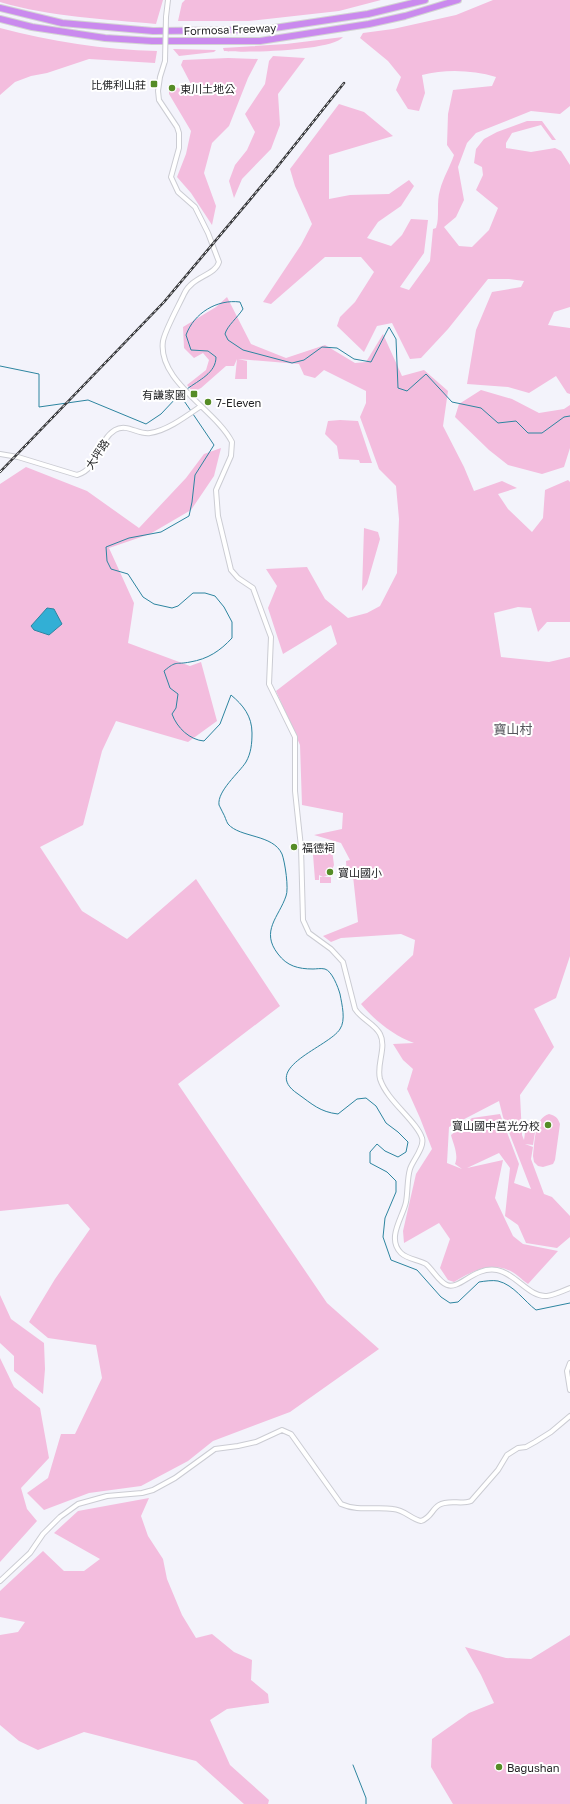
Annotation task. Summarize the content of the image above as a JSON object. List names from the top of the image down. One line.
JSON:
{"streets":{"highway":["Formosa Freeway"],"street":["大坪路"]},"districts":["寶山村"],"places":{"transit":["比佛利山莊","有謙家園"],"other":["東川土地公","7-Eleven","福德祠","寶山國小","寶山國中莒光分校","Bagushan"]}}
